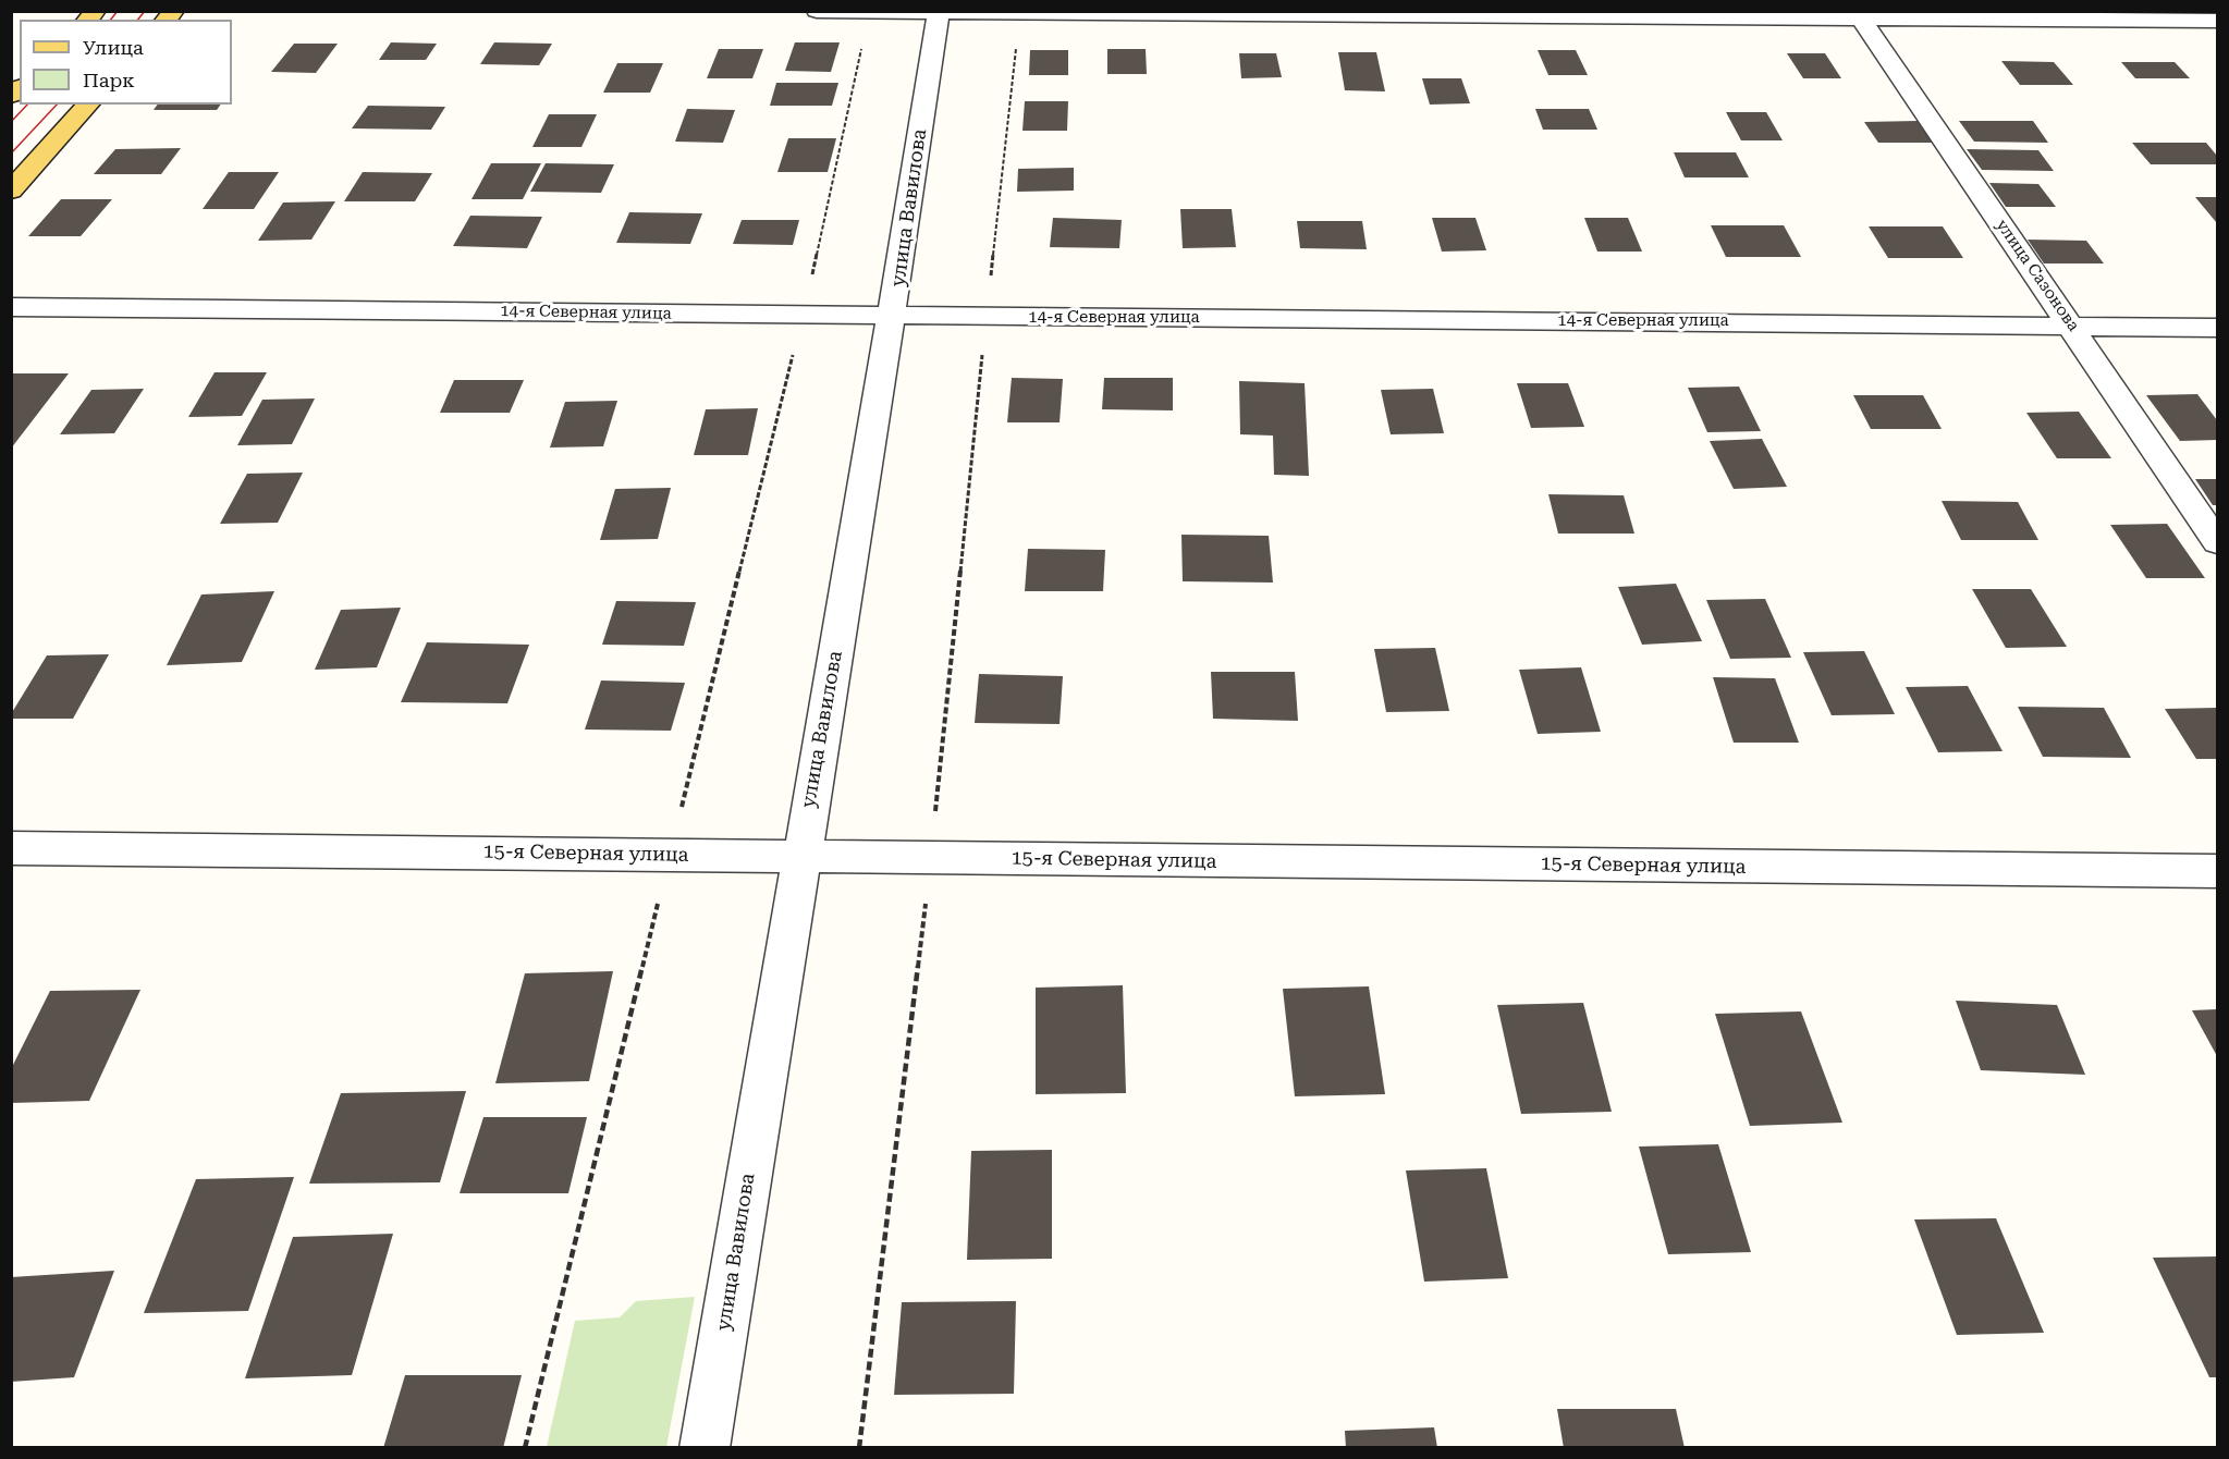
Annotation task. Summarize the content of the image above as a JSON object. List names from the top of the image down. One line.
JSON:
{"streets":{"street":["улица Вавилова","улица Сазонова","14-я Северная улица","15-я Северная улица"]},"crossings":[["улица Вавилова","14-я Северная улица"],["улица Вавилова","15-я Северная улица"],["улица Сазонова","14-я Северная улица"]],"legend":["Улица","Парк"]}
